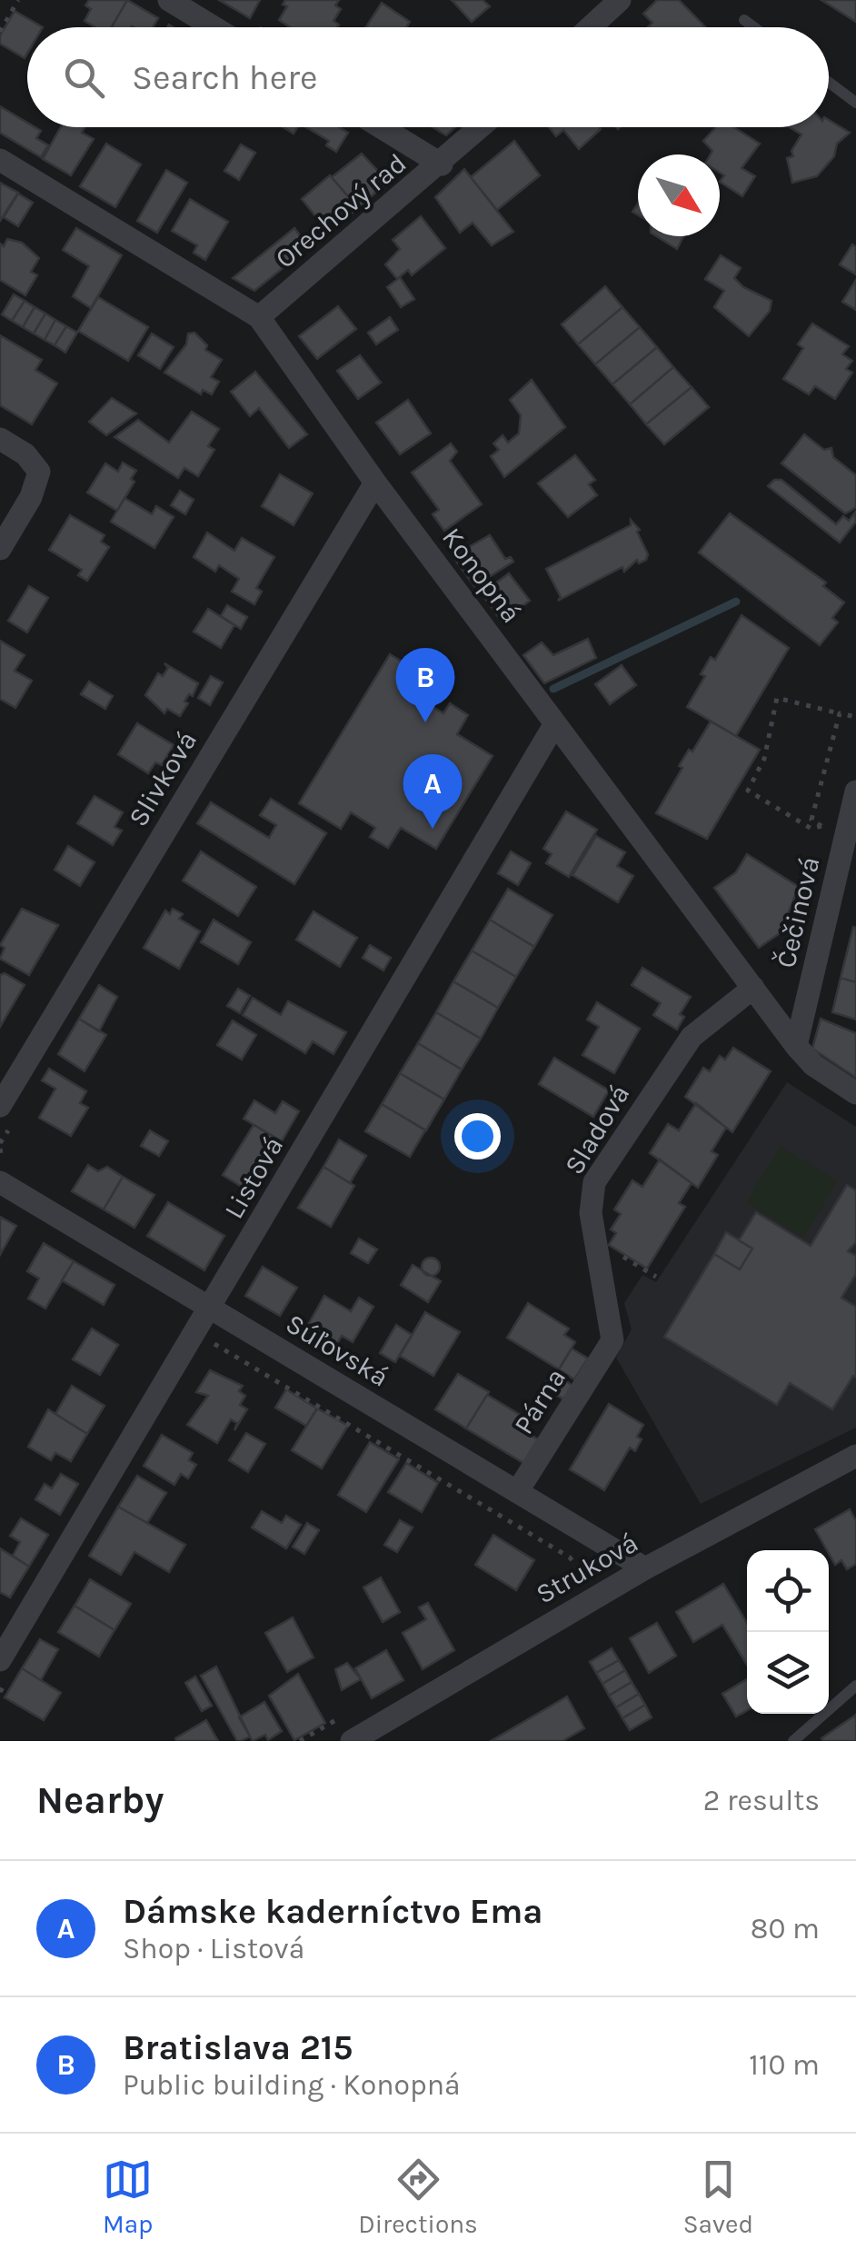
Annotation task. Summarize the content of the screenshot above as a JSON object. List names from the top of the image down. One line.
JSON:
{"streets":{"street":["Orechový rad","Konopná","Slivková","Čečinová","Sladová","Listová","Súľovská","Párna","Struková"]},"crossings":[["Orechový rad","Konopná"],["Konopná","Slivková"],["Konopná","Čečinová"],["Konopná","Sladová"],["Konopná","Listová"],["Sladová","Párna"],["Listová","Súľovská"],["Súľovská","Párna"],["Súľovská","Struková"]],"north":"bottom right","page":{"search":"Search here","pins":["B","A"],"heading":["Nearby","2 results"],"list":[{"mark":"A","name":"Dámske kaderníctvo Ema","note":"Shop · Listová","value":"80 m"},{"mark":"B","name":"Bratislava 215","note":"Public building · Konopná","value":"110 m"}],"nav":["Map","Directions","Saved"]}}
